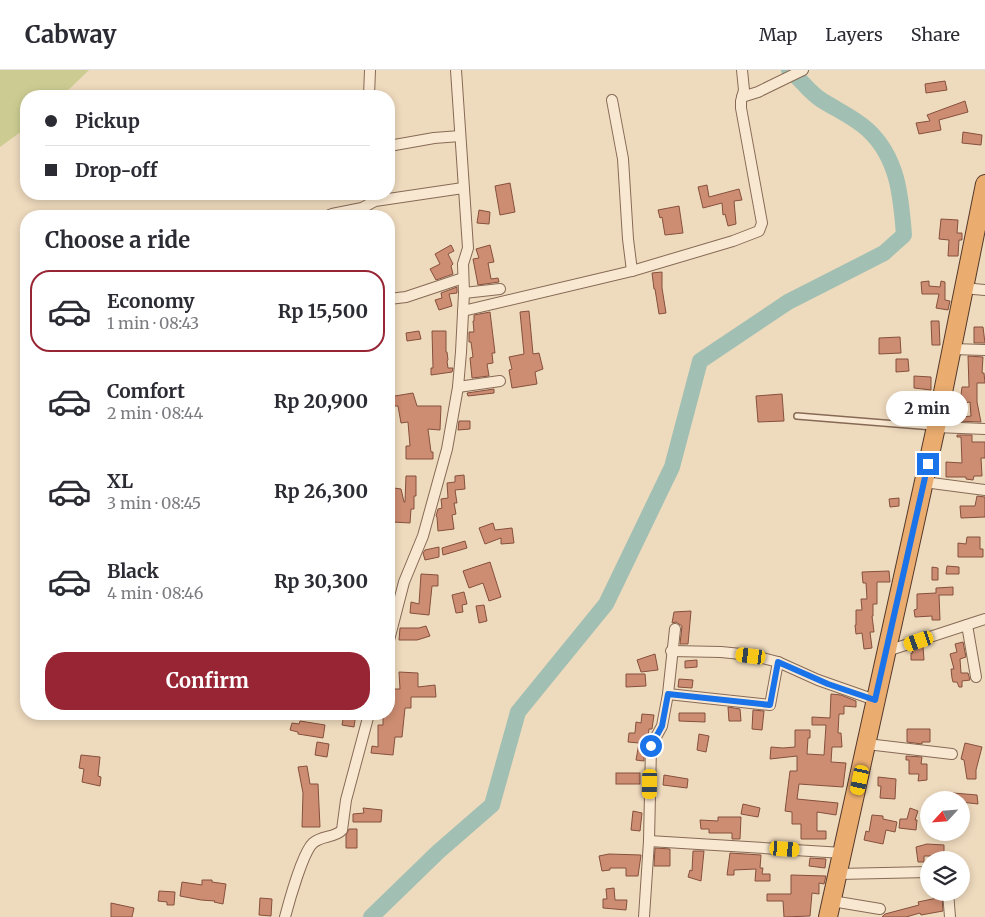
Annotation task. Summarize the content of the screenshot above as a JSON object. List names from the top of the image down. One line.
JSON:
{"north":"bottom left","page":{"header":"Cabway","nav":["Map","Layers","Share"],"banner":["Pickup","Drop-off"],"heading":"Choose a ride","list":[{"name":"Economy","note":"1 min · 08:43","value":"Rp 15,500"},{"name":"Comfort","note":"2 min · 08:44","value":"Rp 20,900"},{"name":"XL","note":"3 min · 08:45","value":"Rp 26,300"},{"name":"Black","note":"4 min · 08:46","value":"Rp 30,300"}],"bubble":"2 min","buttons":"Confirm"}}
